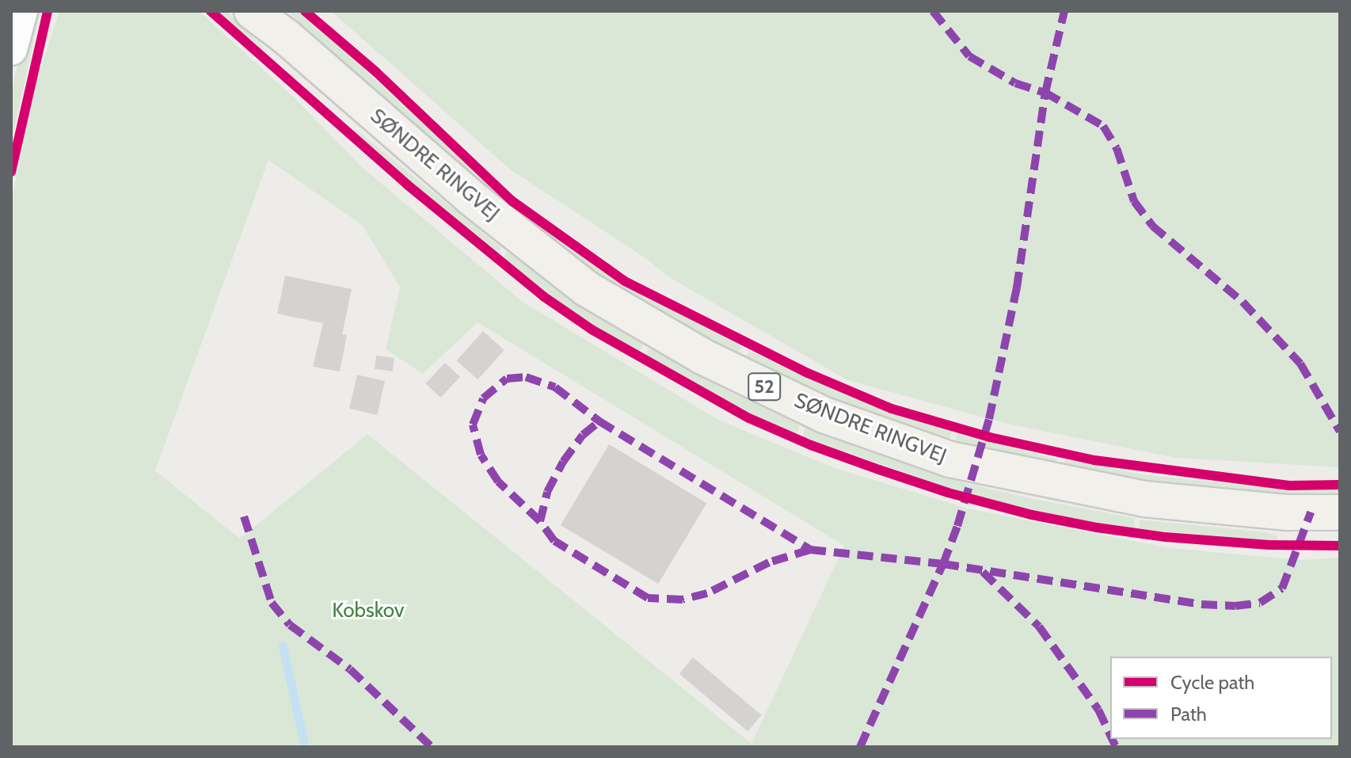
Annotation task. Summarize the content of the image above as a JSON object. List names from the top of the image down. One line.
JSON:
{"streets":{"main road":["SØNDRE RINGVEJ","52"]},"parks":["Kobskov"],"legend":["Cycle path","Path"]}
